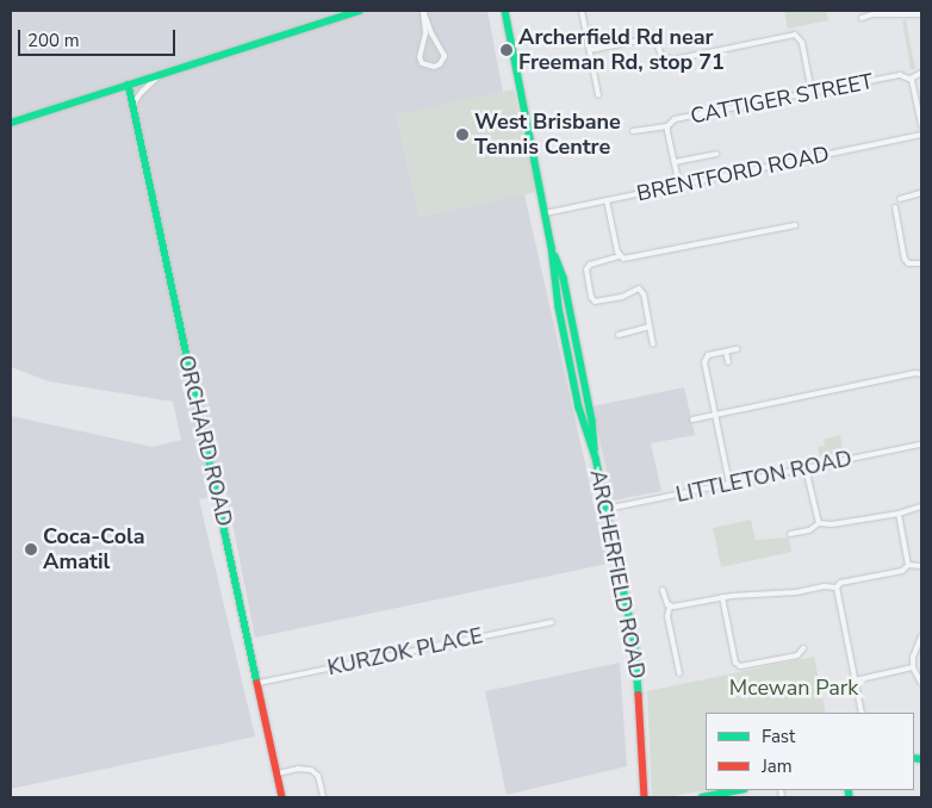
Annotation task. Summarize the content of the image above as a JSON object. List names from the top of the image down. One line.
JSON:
{"streets":{"street":["CATTIGER STREET","BRENTFORD ROAD","ORCHARD ROAD","LITTLETON ROAD","ARCHERFIELD ROAD","KURZOK PLACE"]},"crossings":[["CATTIGER STREET","BRENTFORD ROAD"],["BRENTFORD ROAD","ARCHERFIELD ROAD"],["ORCHARD ROAD","KURZOK PLACE"],["LITTLETON ROAD","ARCHERFIELD ROAD"]],"parks":["Mcewan Park"],"places":["Archerfield Rd near Freeman Rd, stop 71","West Brisbane Tennis Centre","Coca-Cola Amatil"],"legend":["Fast","Jam"],"scale_bar":"200 m"}
